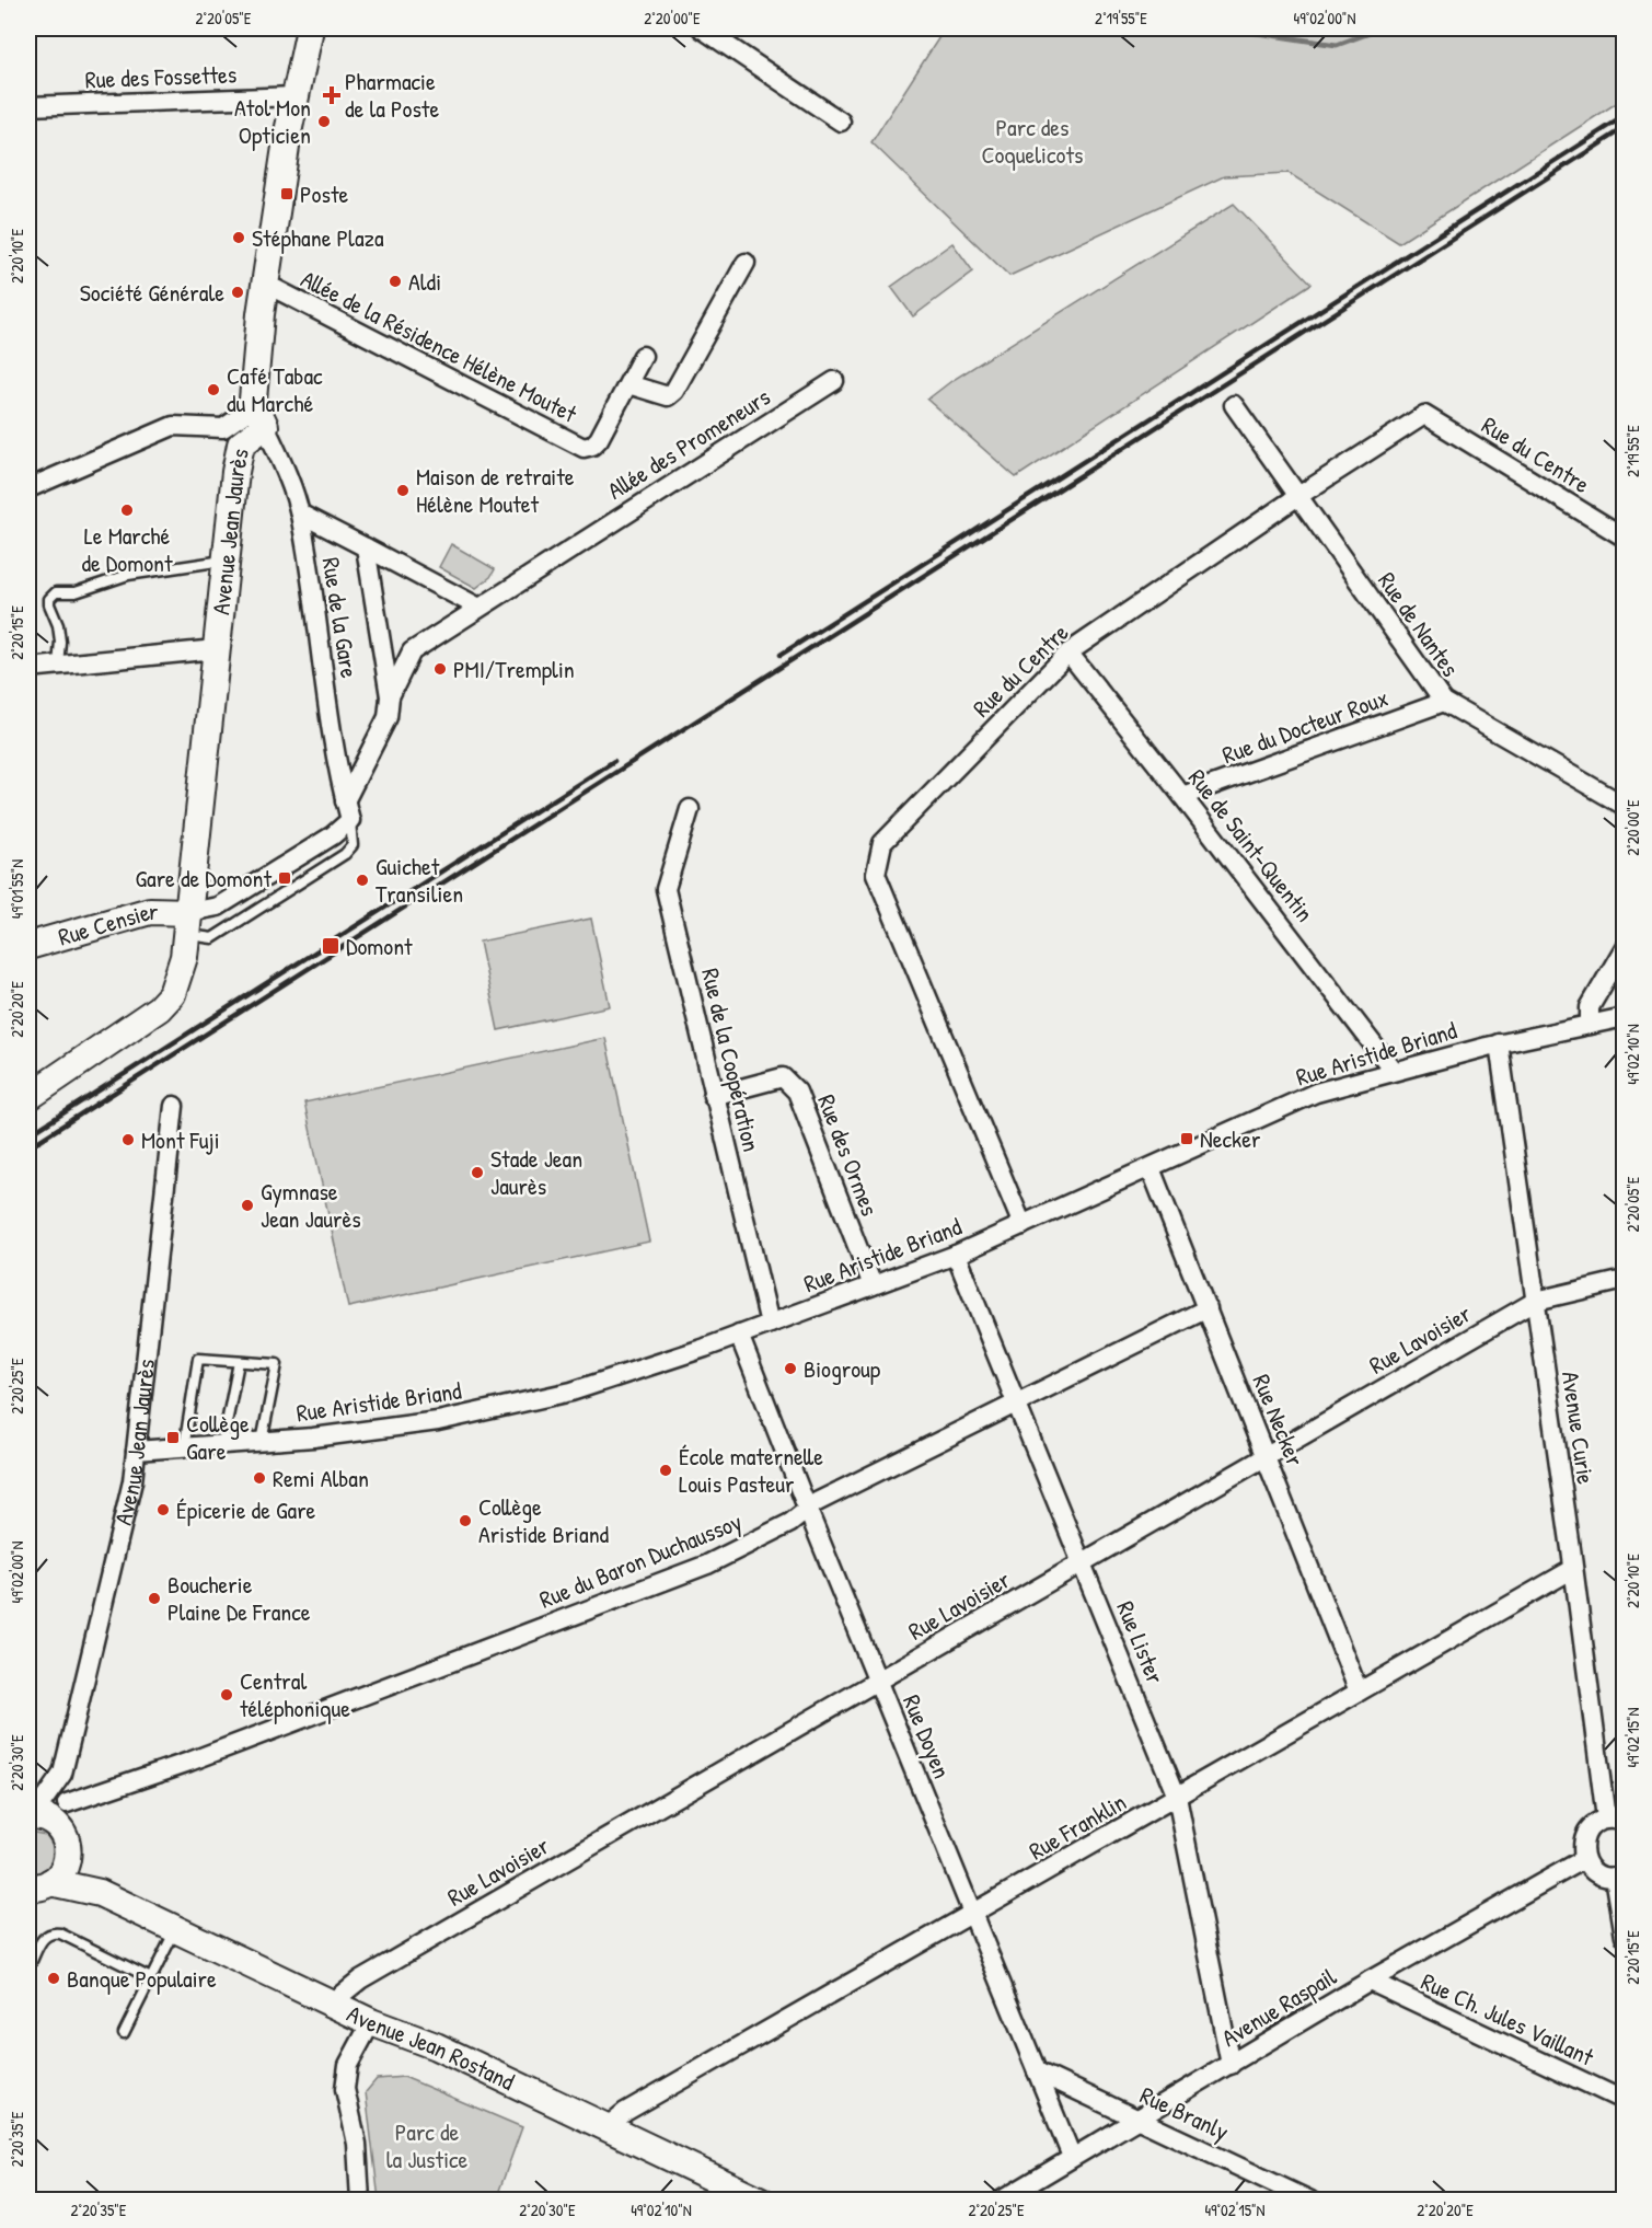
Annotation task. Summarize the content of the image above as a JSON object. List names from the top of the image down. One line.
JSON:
{"streets":{"street":["Rue des Fossettes","Allée de la Résidence Hélène Moutet","Allée des Promeneurs","Rue du Centre","Avenue Jean Jaurès","Rue de la Gare","Rue de Nantes","Rue du Docteur Roux","Rue de Saint-Quentin","Rue Censier","Rue Aristide Briand","Rue de la Coopération","Rue des Ormes","Rue Lavoisier","Rue Necker","Avenue Curie","Rue du Baron Duchaussoy","Rue Lister","Rue Doyen","Rue Franklin","Avenue Raspail","Rue Ch. Jules Vaillant","Avenue Jean Rostand","Rue Branly"]},"crossings":[["Allée des Promeneurs","Rue de la Gare"],["Rue du Centre","Rue de Nantes"],["Rue du Centre","Rue de Saint-Quentin"],["Rue du Centre","Rue Aristide Briand"],["Avenue Jean Jaurès","Rue de la Gare"],["Avenue Jean Jaurès","Rue Censier"],["Avenue Jean Jaurès","Rue Aristide Briand"],["Avenue Jean Jaurès","Rue du Baron Duchaussoy"],["Rue de Nantes","Rue du Docteur Roux"],["Rue du Docteur Roux","Rue de Saint-Quentin"],["Rue de Saint-Quentin","Rue Aristide Briand"],["Rue Aristide Briand","Rue de la Coopération"],["Rue Aristide Briand","Rue des Ormes"],["Rue Aristide Briand","Rue Necker"],["Rue Aristide Briand","Avenue Curie"],["Rue Aristide Briand","Rue Lister"],["Rue Aristide Briand","Rue Doyen"],["Rue de la Coopération","Rue des Ormes"],["Rue Lavoisier","Rue Necker"],["Rue Lavoisier","Avenue Curie"],["Rue Lavoisier","Rue Lister"],["Rue Lavoisier","Rue Doyen"],["Rue Lavoisier","Avenue Jean Rostand"],["Rue Necker","Rue du Baron Duchaussoy"],["Rue Necker","Rue Franklin"],["Avenue Curie","Rue Franklin"],["Rue du Baron Duchaussoy","Rue Lister"],["Rue du Baron Duchaussoy","Rue Doyen"],["Rue Lister","Rue Franklin"],["Rue Lister","Avenue Raspail"],["Rue Doyen","Rue Franklin"],["Rue Doyen","Avenue Raspail"],["Rue Doyen","Rue Branly"],["Rue Franklin","Avenue Jean Rostand"],["Avenue Raspail","Rue Ch. Jules Vaillant"],["Avenue Raspail","Rue Branly"]],"parks":["Parc des Coquelicots","Parc de la Justice"],"places":{"health":["Pharmacie de la Poste"],"other":["Atol Mon Opticien","Stéphane Plaza","Aldi","Société Générale","Café Tabac du Marché","Maison de retraite Hélène Moutet","Le Marché de Domont","PMI/Tremplin","Guichet Transilien","Mont Fuji","Stade Jean Jaurès","Gymnase Jean Jaurès","Biogroup","École maternelle Louis Pasteur","Remi Alban","Épicerie de Gare","Collège Aristide Briand","Boucherie Plaine De France","Central téléphonique","Banque Populaire"],"transit":["Poste","Gare de Domont","Domont","Necker","Collège Gare"]},"coordinates":["2°20'05\"E","2°20'00\"E","2°19'55\"E","49°02'00\"N","2°20'10\"E","2°20'15\"E","49°01'55\"N","2°20'20\"E","49°02'10\"N","2°20'25\"E","49°02'15\"N","2°20'30\"E","2°20'35\"E"]}
